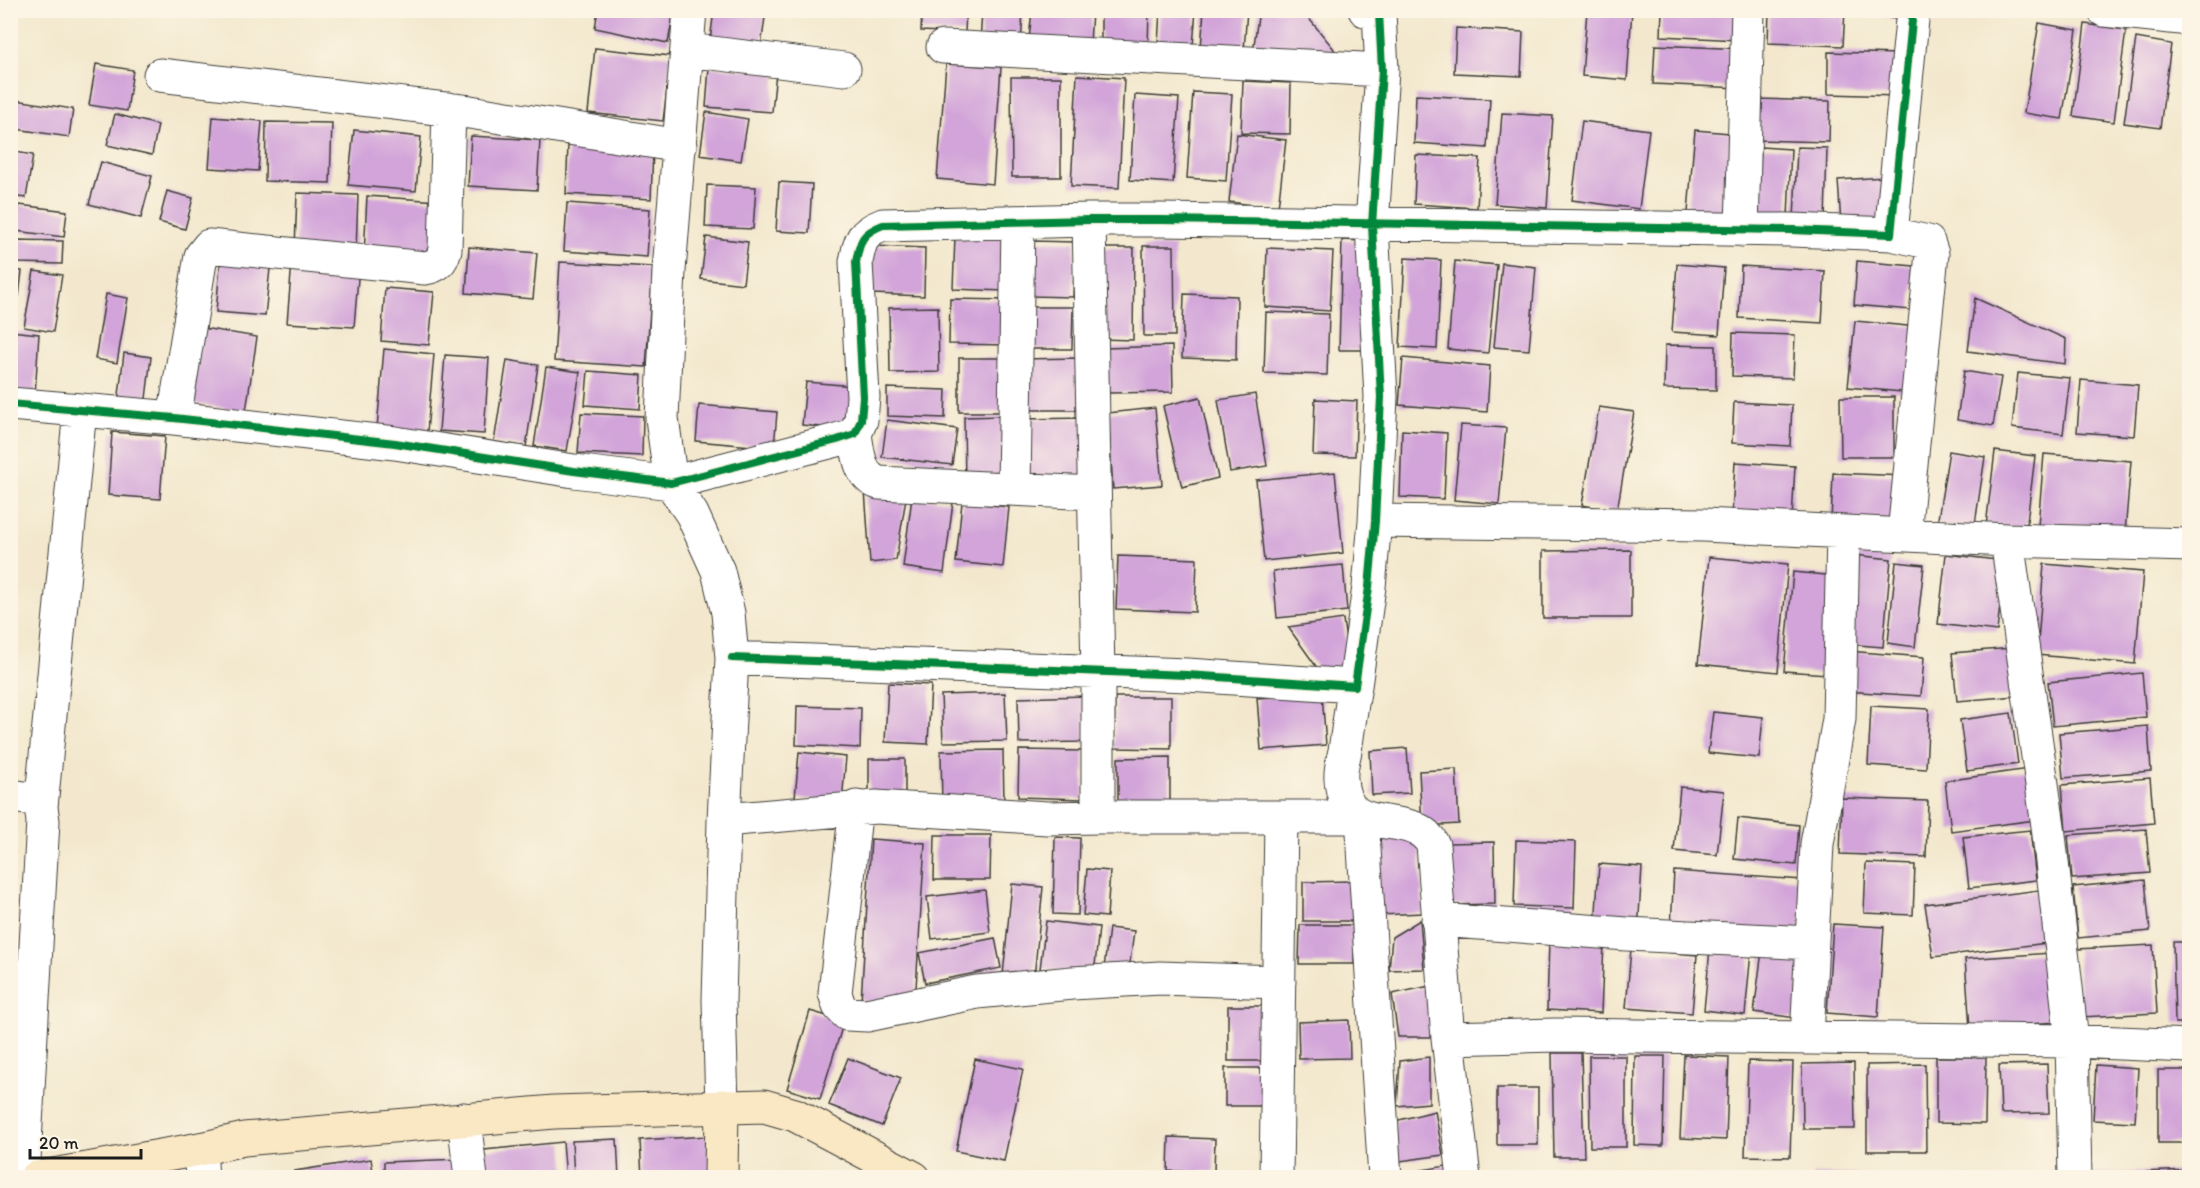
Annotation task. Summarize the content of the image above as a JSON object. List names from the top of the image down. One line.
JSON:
{"scale_bar":"20 m"}
